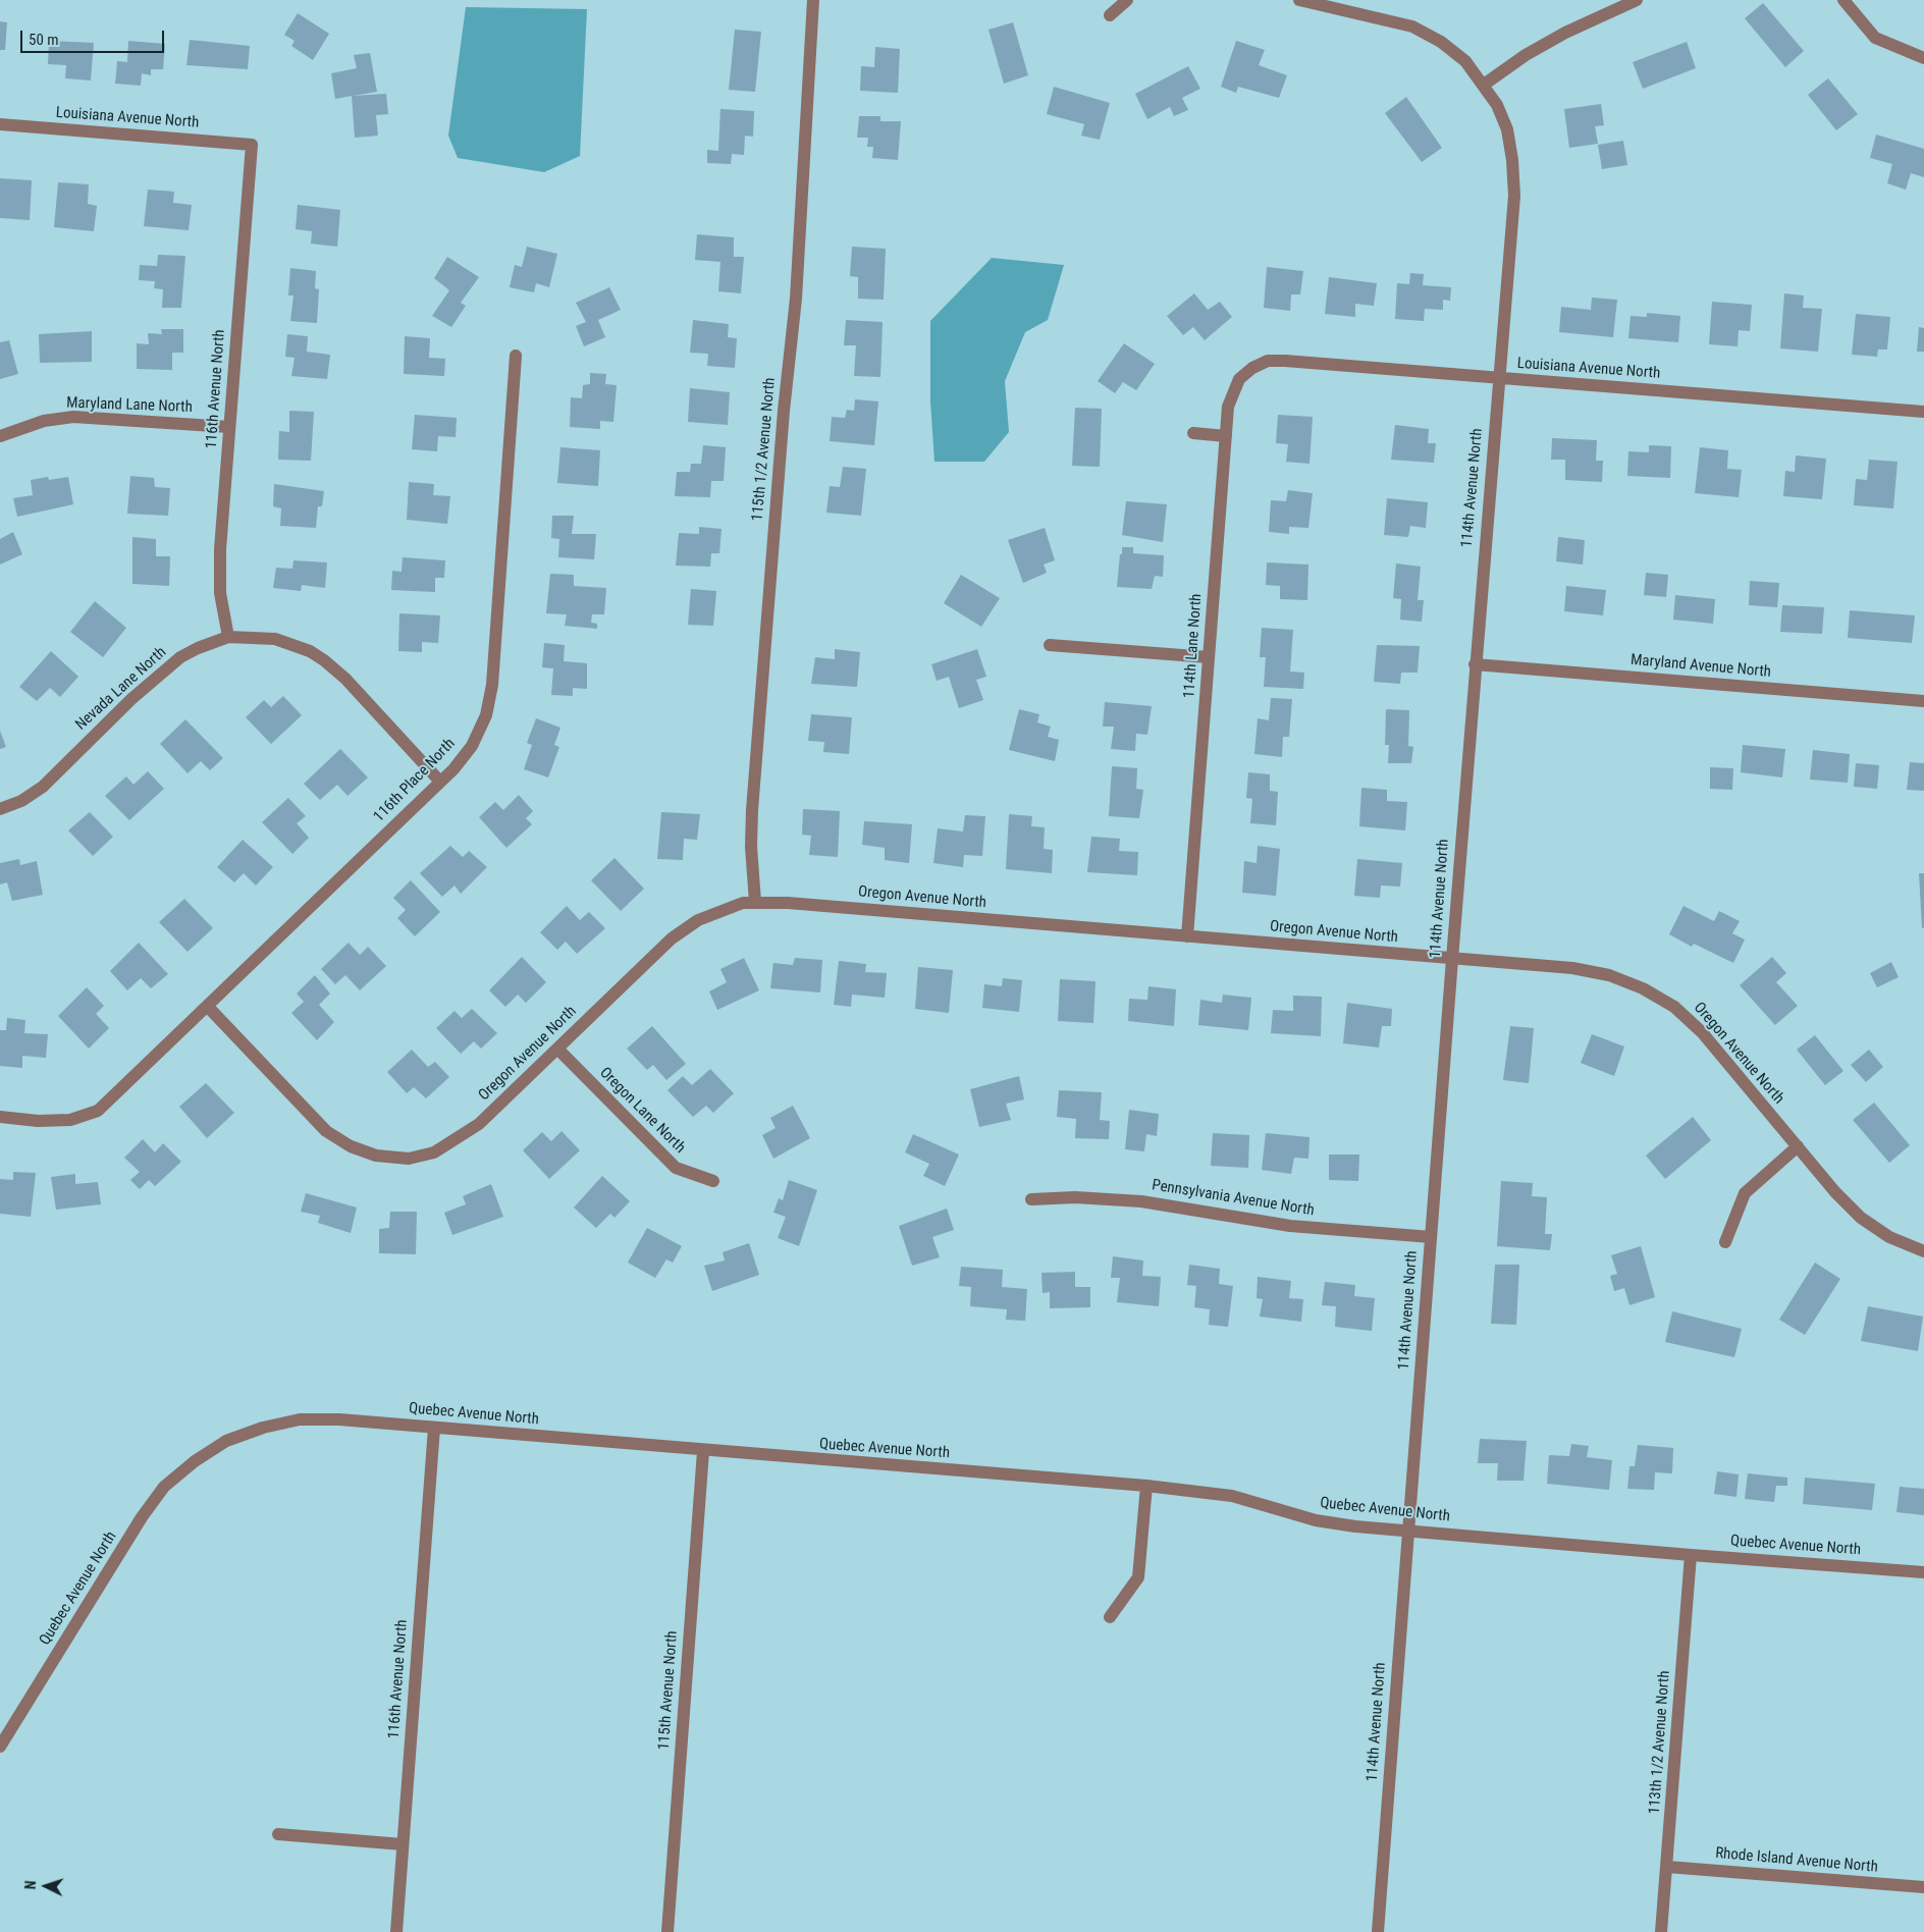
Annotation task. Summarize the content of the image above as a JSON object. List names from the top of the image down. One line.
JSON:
{"streets":{"street":["Louisiana Avenue North","116th Avenue North","Maryland Lane North","115th 1/2 Avenue North","114th Avenue North","114th Lane North","Maryland Avenue North","Nevada Lane North","116th Place North","Oregon Avenue North","Oregon Lane North","Pennsylvania Avenue North","Quebec Avenue North","115th Avenue North","113th 1/2 Avenue North","Rhode Island Avenue North"]},"crossings":[["Louisiana Avenue North","116th Avenue North"],["Louisiana Avenue North","114th Avenue North"],["Louisiana Avenue North","114th Lane North"],["116th Avenue North","Maryland Lane North"],["116th Avenue North","Nevada Lane North"],["116th Avenue North","Quebec Avenue North"],["115th 1/2 Avenue North","Oregon Avenue North"],["114th Avenue North","Maryland Avenue North"],["114th Avenue North","Oregon Avenue North"],["114th Avenue North","Pennsylvania Avenue North"],["114th Avenue North","Quebec Avenue North"],["114th Lane North","Oregon Avenue North"],["Nevada Lane North","116th Place North"],["116th Place North","Oregon Avenue North"],["Oregon Avenue North","Oregon Lane North"],["Quebec Avenue North","115th Avenue North"],["Quebec Avenue North","113th 1/2 Avenue North"],["113th 1/2 Avenue North","Rhode Island Avenue North"]],"scale_bar":"50 m","north":"left"}
